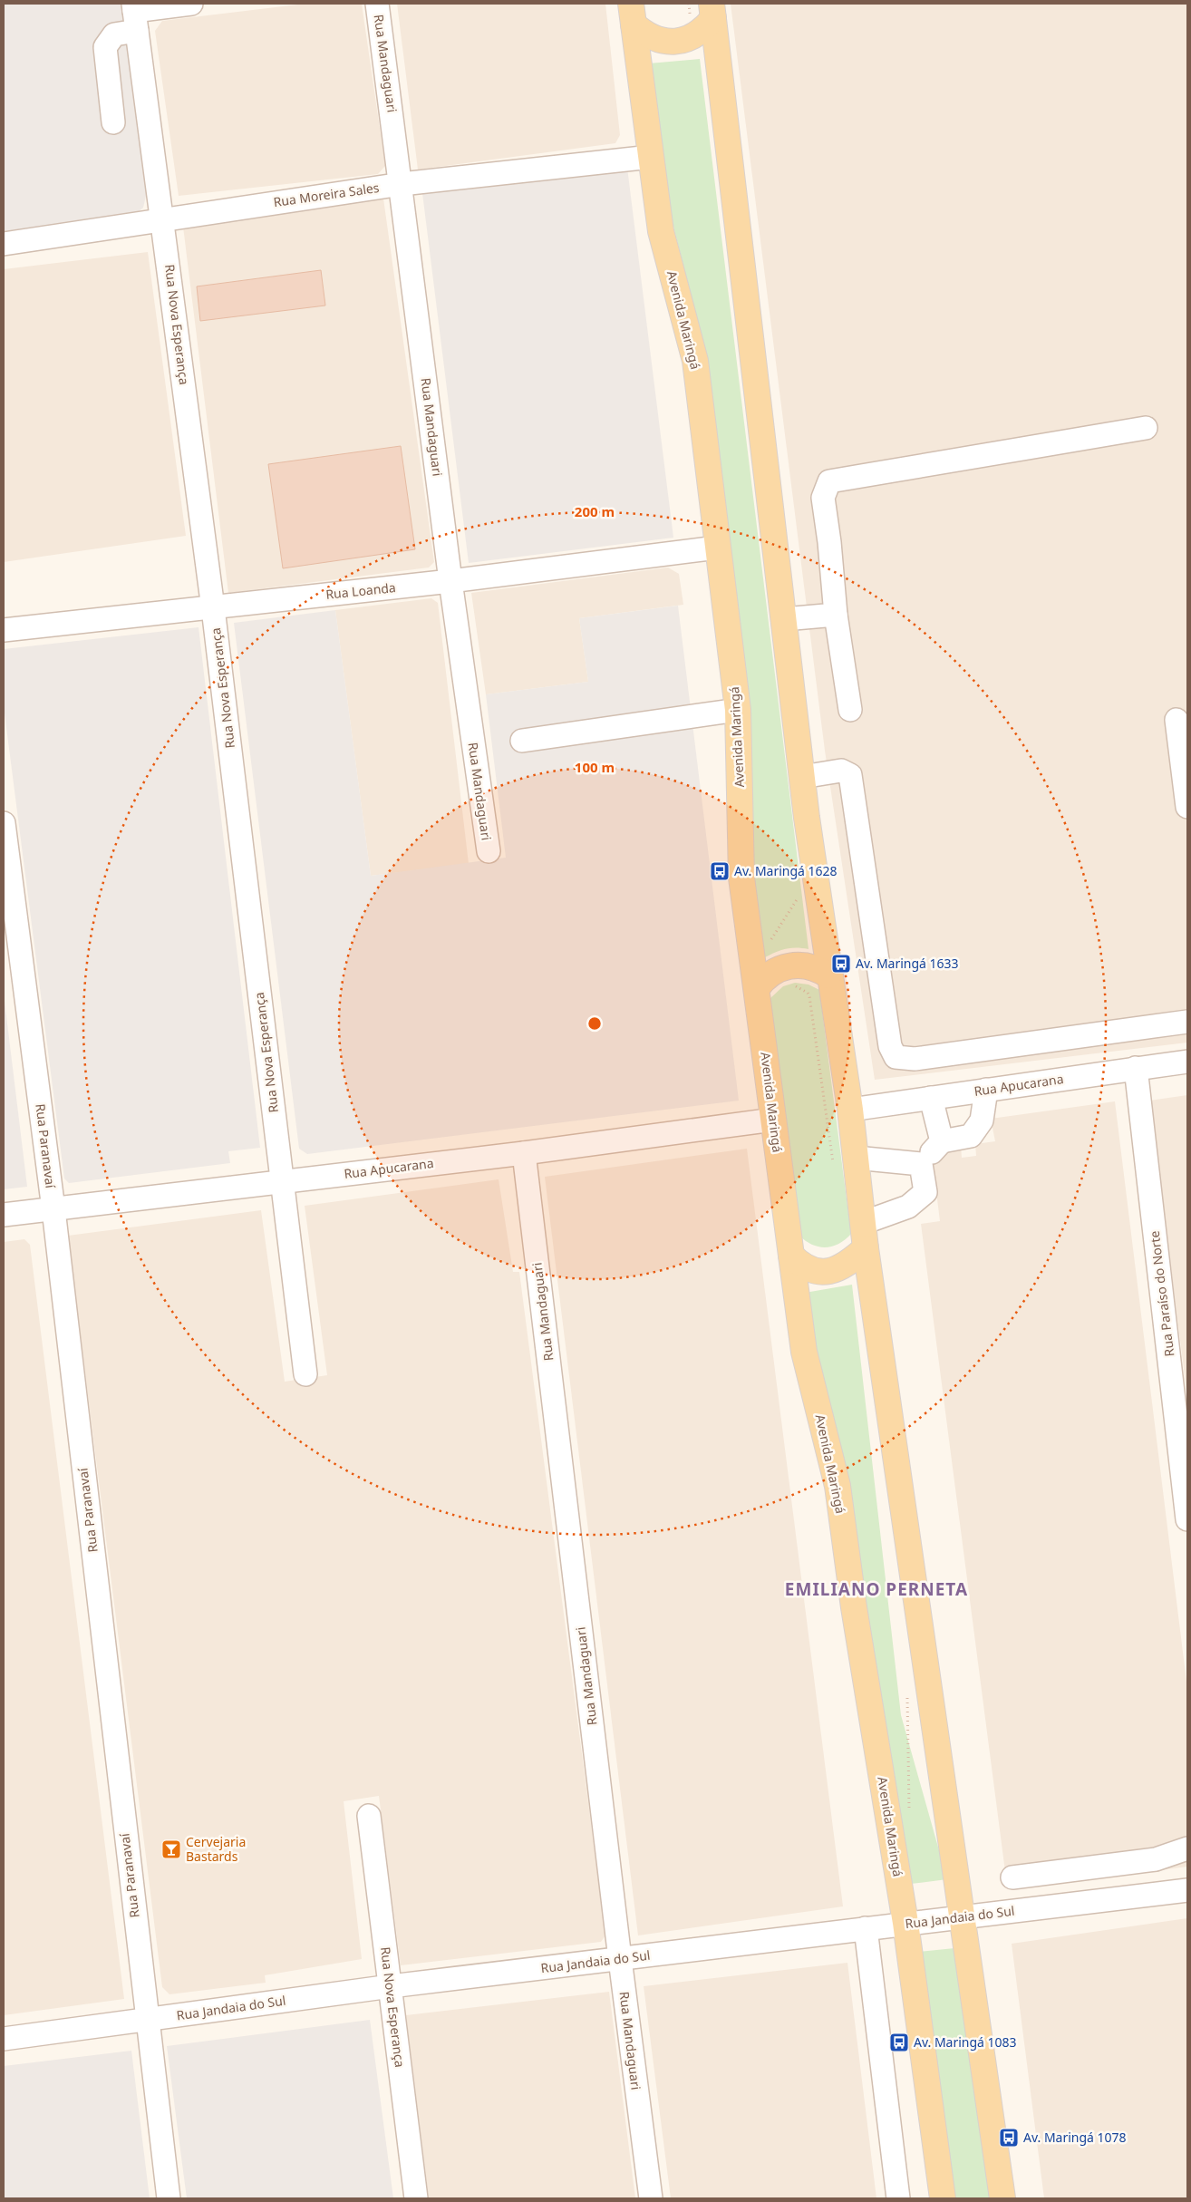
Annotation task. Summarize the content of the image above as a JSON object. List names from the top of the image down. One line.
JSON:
{"streets":{"main road":["Avenida Maringá"],"street":["Rua Mandaguari","Rua Moreira Sales","Rua Nova Esperança","Rua Loanda","Rua Apucarana","Rua Paranavaí","Rua Paraíso do Norte","Rua Jandaia do Sul"]},"crossings":[["Rua Mandaguari","Rua Moreira Sales"],["Rua Mandaguari","Rua Loanda"],["Rua Mandaguari","Rua Apucarana"],["Rua Mandaguari","Rua Jandaia do Sul"],["Rua Moreira Sales","Avenida Maringá"],["Rua Moreira Sales","Rua Nova Esperança"],["Avenida Maringá","Rua Loanda"],["Avenida Maringá","Rua Apucarana"],["Avenida Maringá","Rua Jandaia do Sul"],["Rua Nova Esperança","Rua Loanda"],["Rua Nova Esperança","Rua Apucarana"],["Rua Nova Esperança","Rua Jandaia do Sul"],["Rua Apucarana","Rua Paranavaí"],["Rua Apucarana","Rua Paraíso do Norte"],["Rua Paranavaí","Rua Jandaia do Sul"]],"districts":["EMILIANO PERNETA"],"places":{"bus stop":["Av. Maringá 1628","Av. Maringá 1633","Av. Maringá 1083","Av. Maringá 1078"],"bar":["Cervejaria Bastards"]},"rings":["200 m","100 m"]}
